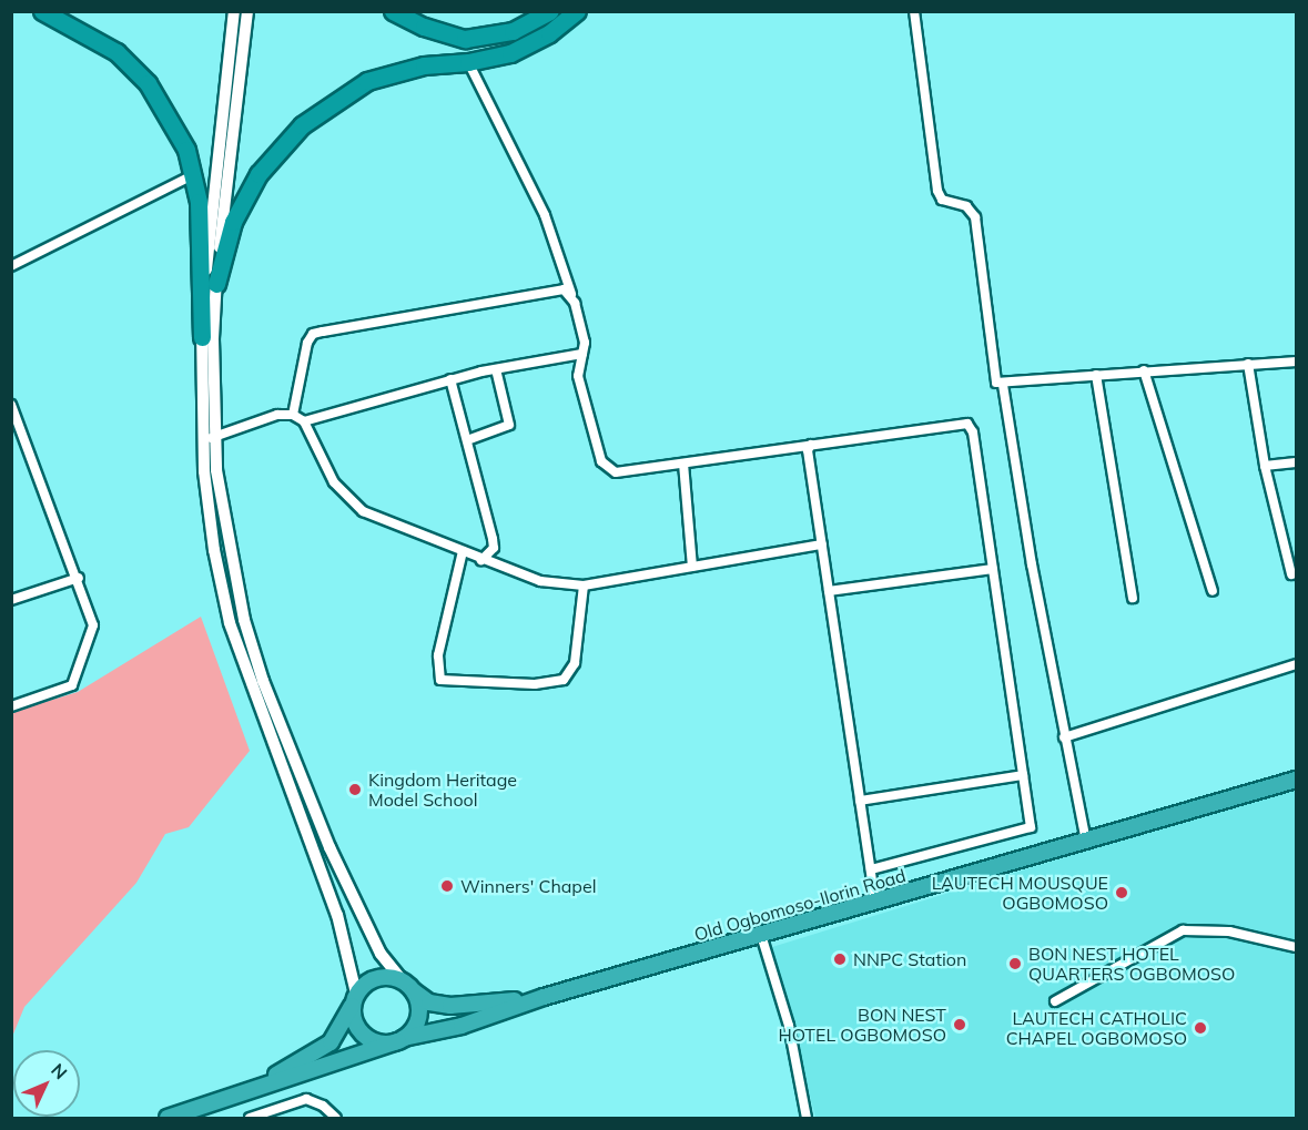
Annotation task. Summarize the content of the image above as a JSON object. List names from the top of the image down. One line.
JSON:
{"streets":{"highway":["Old Ogbomoso-Ilorin Road"]},"places":["Kingdom Heritage Model School","Winners' Chapel","LAUTECH MOUSQUE OGBOMOSO","NNPC Station","BON NEST HOTEL QUARTERS OGBOMOSO","BON NEST HOTEL OGBOMOSO","LAUTECH CATHOLIC CHAPEL OGBOMOSO"],"north":"top right"}
